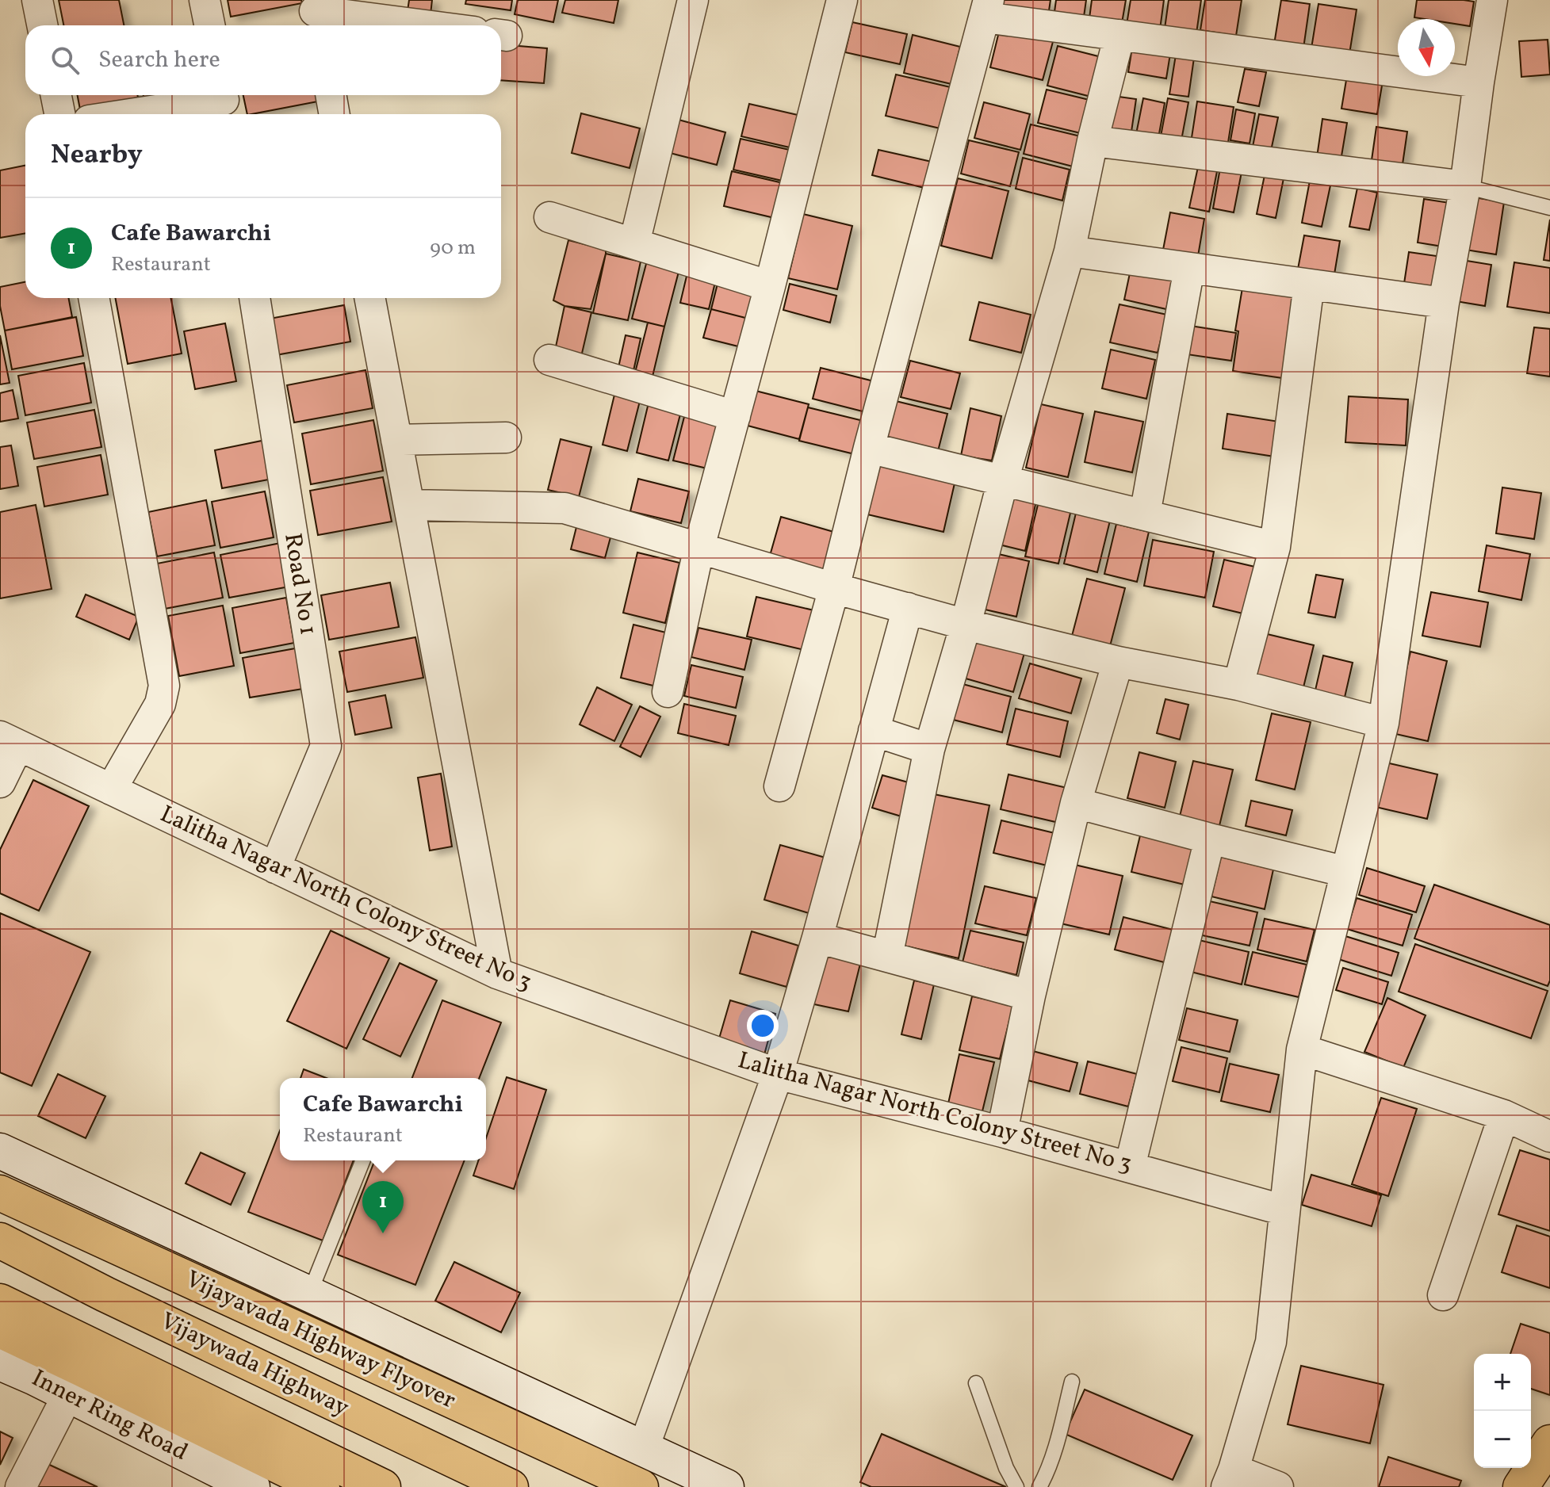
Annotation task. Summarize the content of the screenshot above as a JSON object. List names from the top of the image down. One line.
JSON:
{"streets":{"main road":["Vijayavada Highway Flyover","Vijaywada Highway"],"street":["Road No 1","Lalitha Nagar North Colony Street No 3","Inner Ring Road"]},"crossings":[["Road No 1","Lalitha Nagar North Colony Street No 3"]],"north":"bottom","page":{"search":"Search here","heading":"Nearby","list":[{"mark":"1","name":"Cafe Bawarchi","note":"Restaurant","value":"90 m"}],"popup":["Cafe Bawarchi","Restaurant"],"pins":"1","map_buttons":["+","−"]}}
